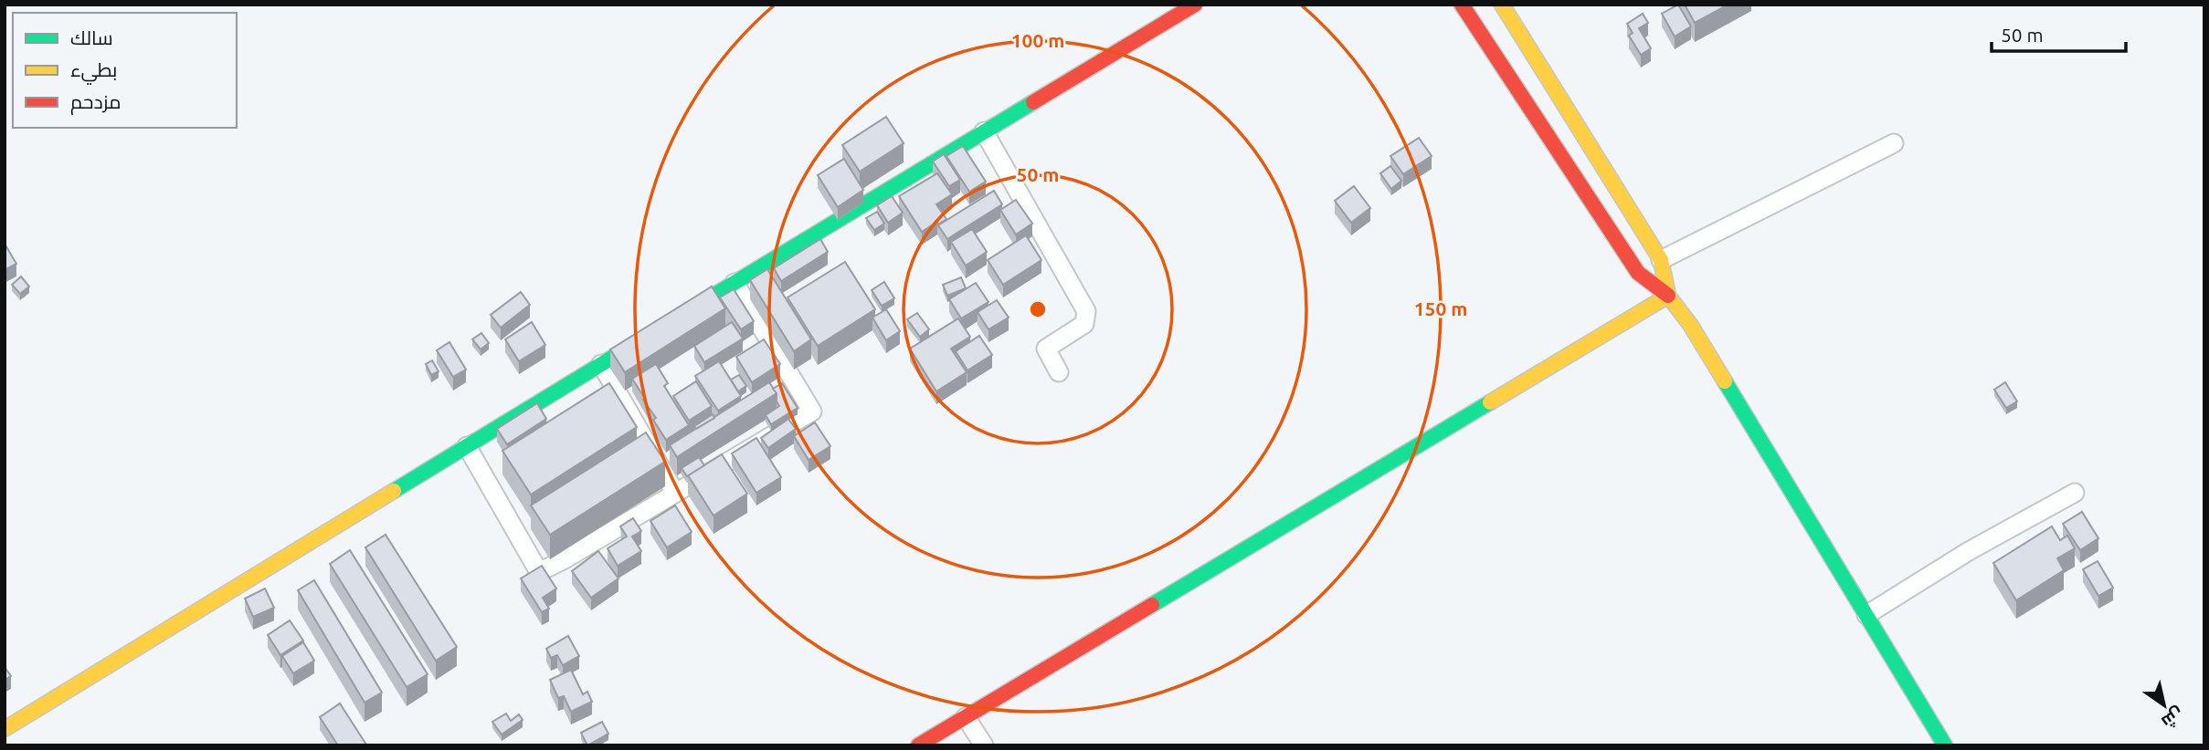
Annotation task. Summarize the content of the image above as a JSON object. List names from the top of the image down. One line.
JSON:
{"legend":["سالك","بطيء","مزدحم"],"scale_bar":"50 m","north":"bottom right","rings":["100 m","50 m","150 m"]}
